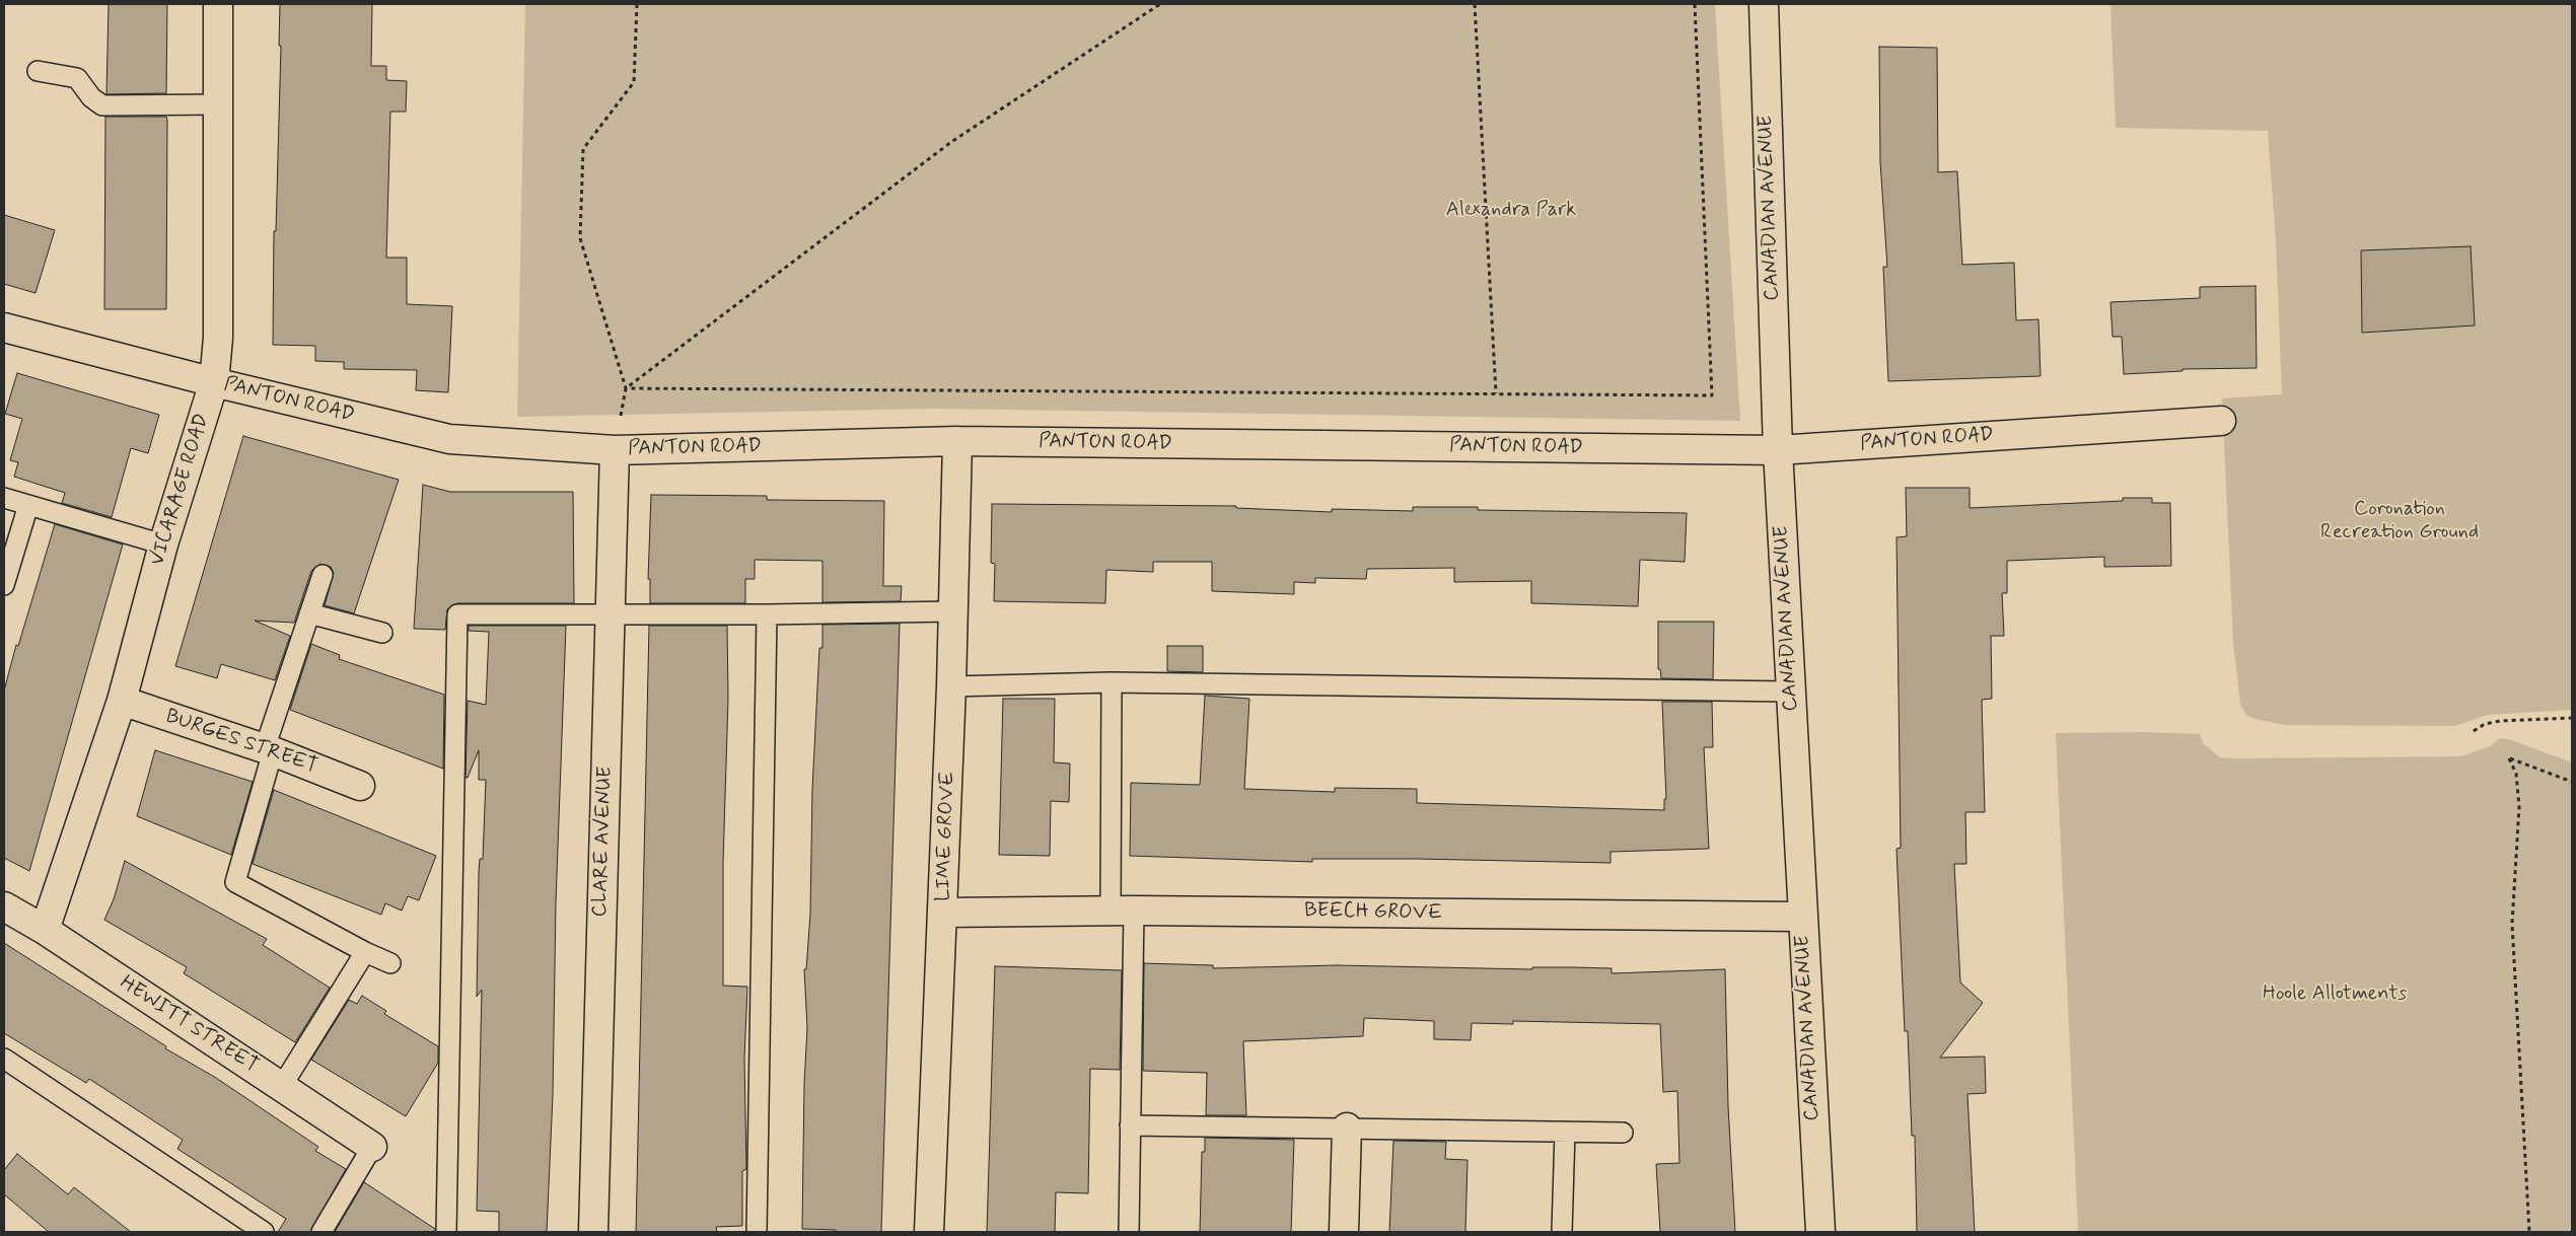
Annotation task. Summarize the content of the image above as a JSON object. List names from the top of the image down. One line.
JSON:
{"streets":{"street":["CANADIAN AVENUE","PANTON ROAD","VICARAGE ROAD","BURGES STREET","LIME GROVE","CLARE AVENUE","BEECH GROVE","HEWITT STREET"]},"crossings":[["CANADIAN AVENUE","PANTON ROAD"],["CANADIAN AVENUE","BEECH GROVE"],["PANTON ROAD","VICARAGE ROAD"],["PANTON ROAD","LIME GROVE"],["PANTON ROAD","CLARE AVENUE"],["VICARAGE ROAD","BURGES STREET"],["VICARAGE ROAD","HEWITT STREET"],["LIME GROVE","BEECH GROVE"]],"parks":["Alexandra Park","Coronation Recreation Ground","Hoole Allotments"]}
